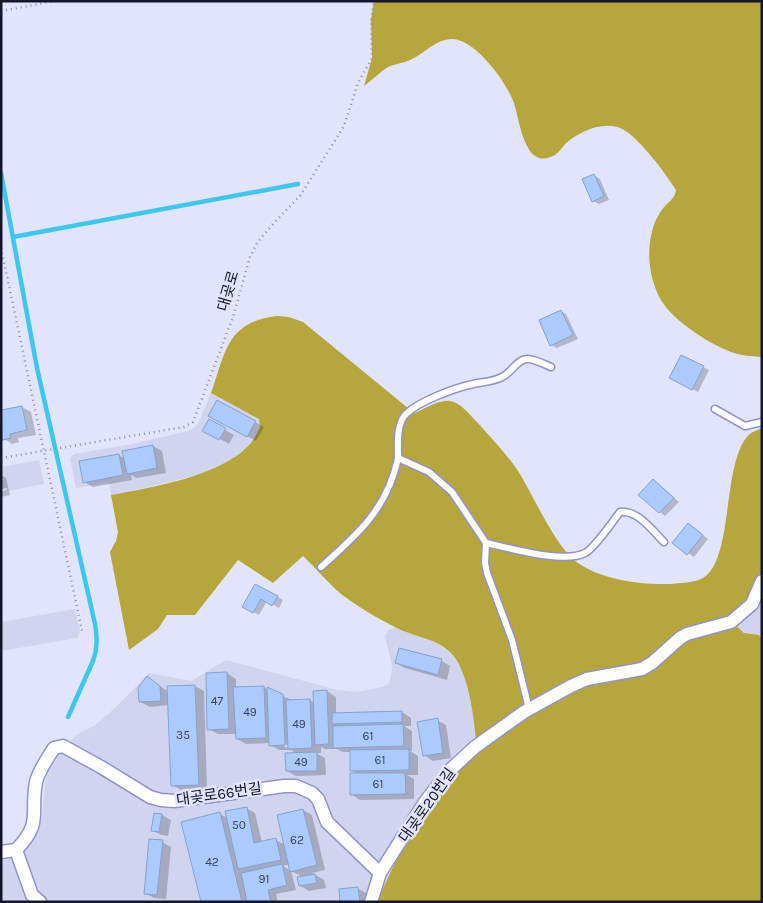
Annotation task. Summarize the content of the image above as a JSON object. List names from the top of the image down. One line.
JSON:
{"streets":{"street":["대곶로66번길","대곶로20번길"],"path":["대곶로"]},"crossings":[["대곶로66번길","대곶로20번길"]],"house_numbers":["47","49","49","35","61","61","49","61","50","62","42","91"]}
